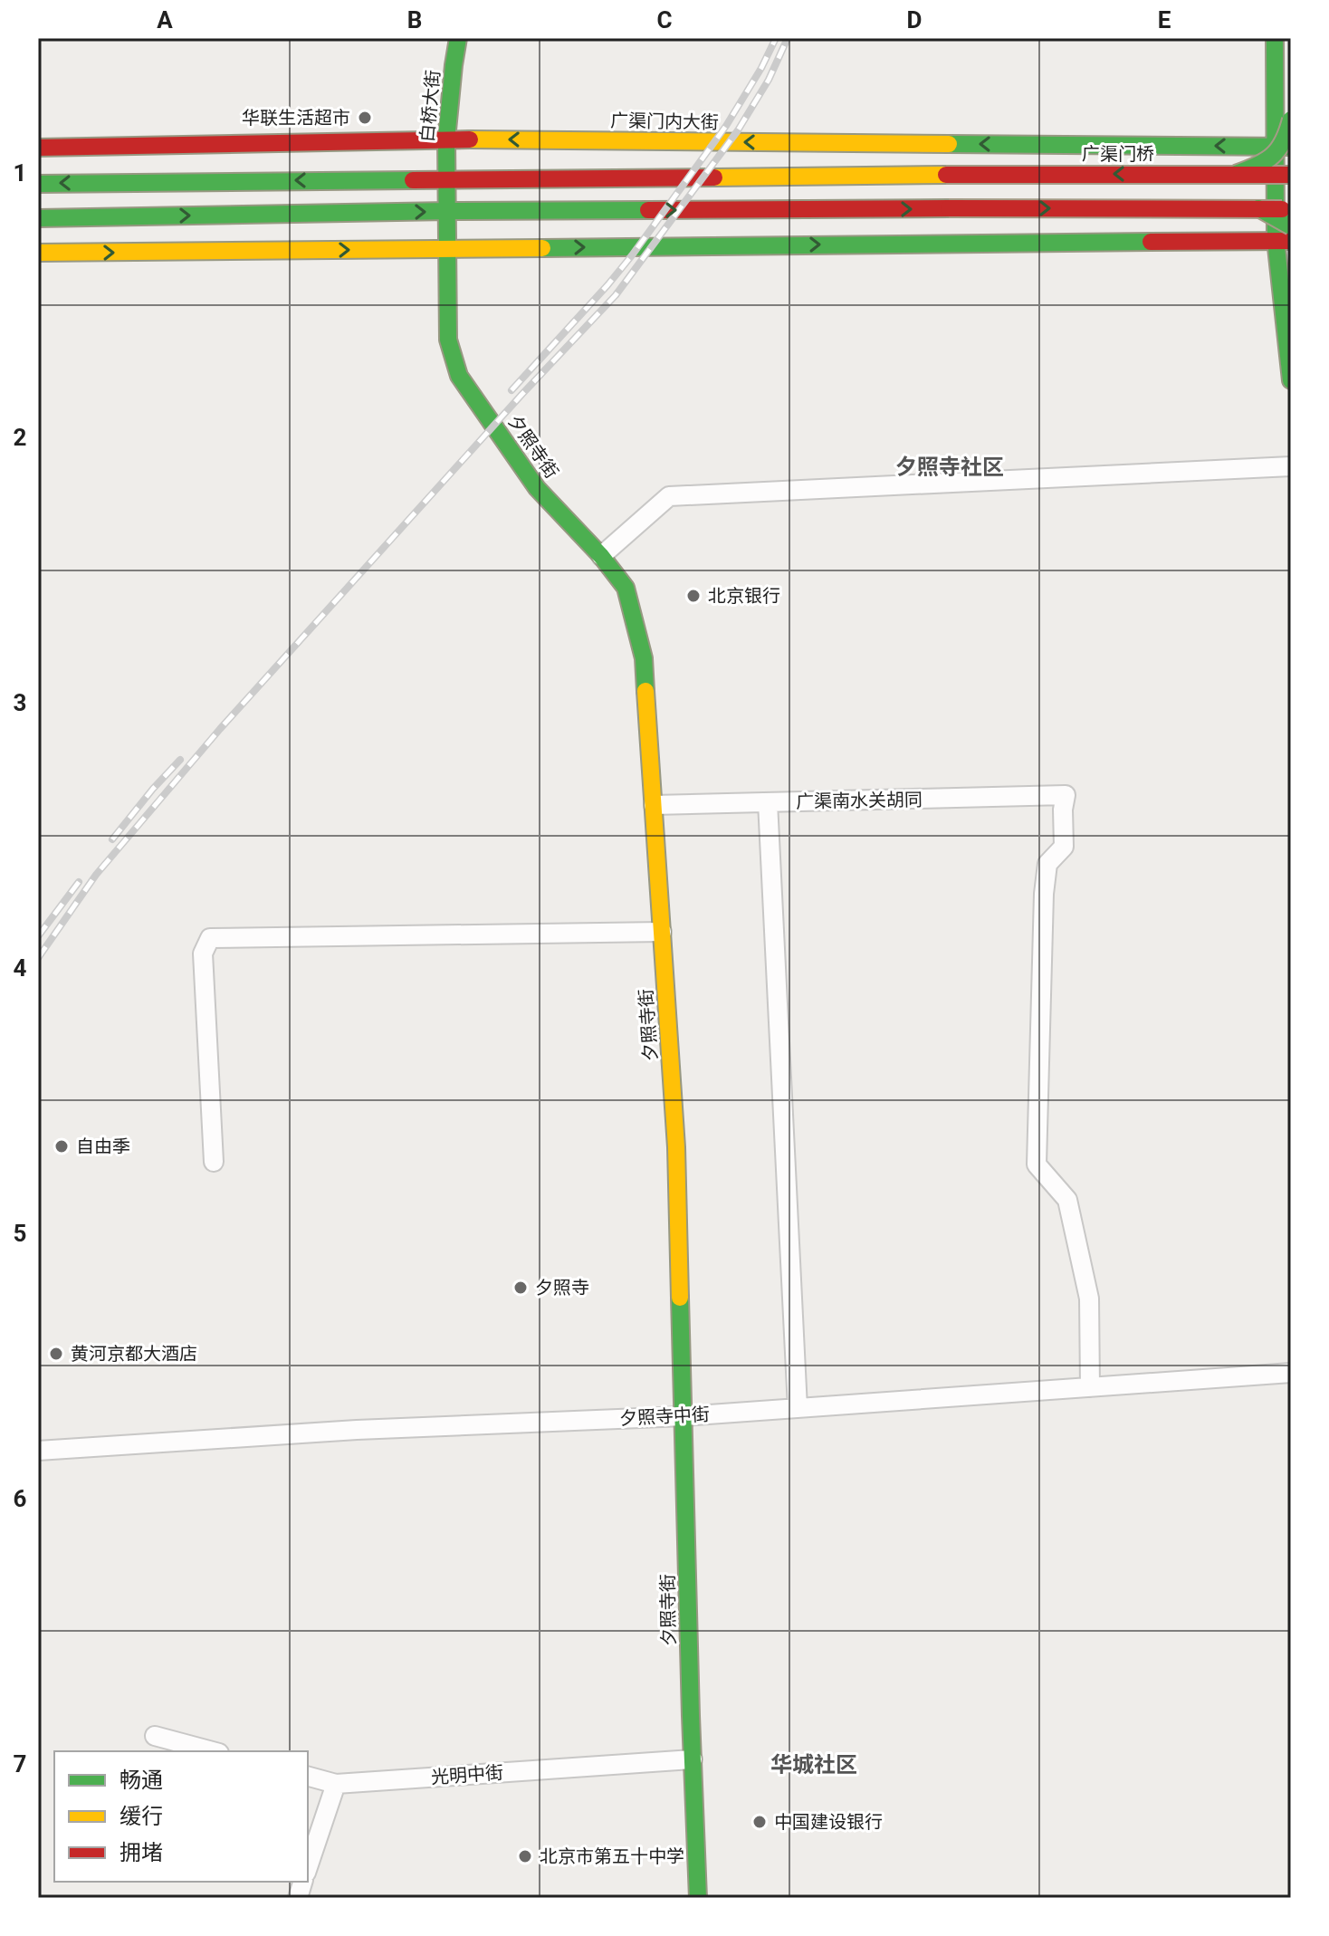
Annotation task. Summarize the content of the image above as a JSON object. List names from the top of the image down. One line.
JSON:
{"streets":{"main road":["白桥大街","广渠门内大街","广渠门桥","夕照寺街"],"street":["广渠南水关胡同","夕照寺中街","光明中街"]},"crossings":[["白桥大街","广渠门内大街"],["白桥大街","广渠门桥"],["白桥大街","夕照寺街"],["夕照寺街","广渠南水关胡同"],["夕照寺街","夕照寺中街"],["夕照寺街","光明中街"],["广渠南水关胡同","夕照寺中街"]],"districts":["夕照寺社区","华城社区"],"places":["华联生活超市","北京银行","自由季","夕照寺","黄河京都大酒店","中国建设银行","北京市第五十中学"],"legend":["畅通","缓行","拥堵"],"grid":{"columns":["A","B","C","D","E"],"rows":["1","2","3","4","5","6","7"]}}
